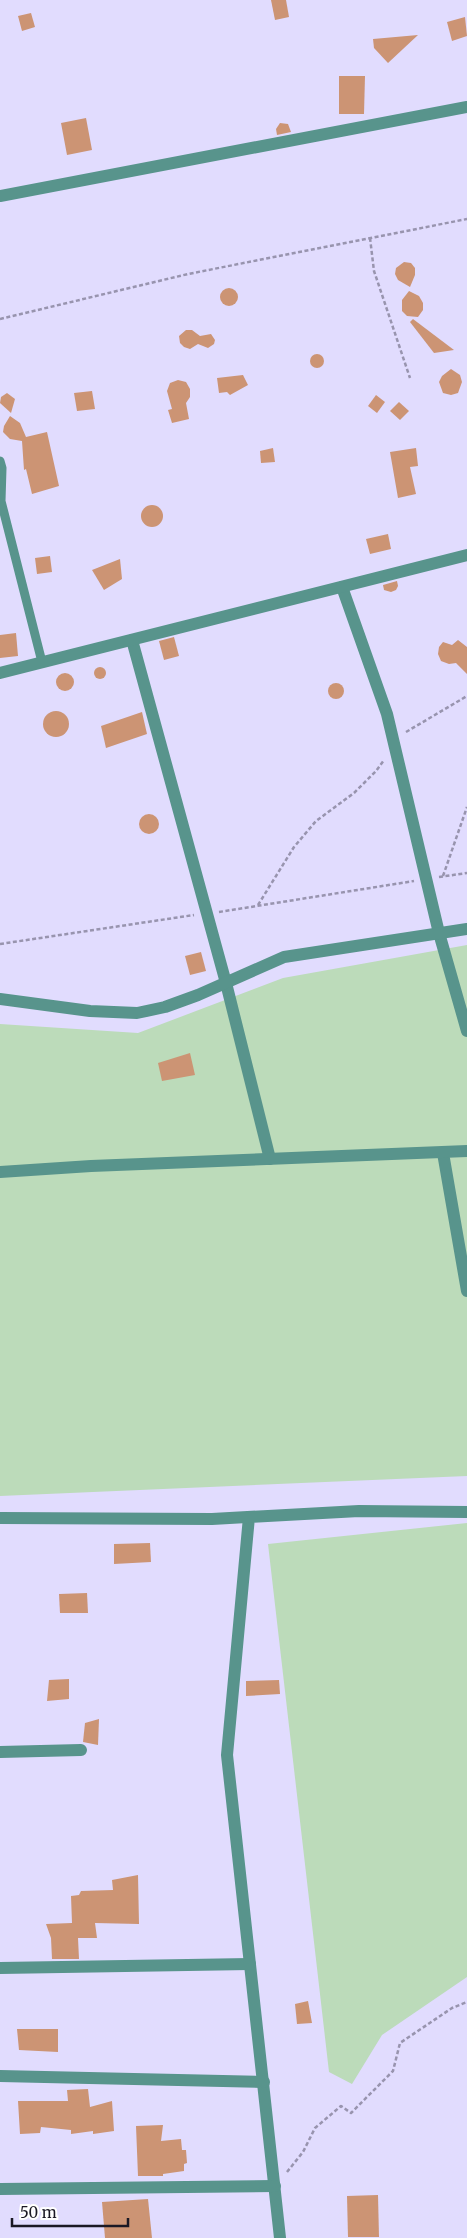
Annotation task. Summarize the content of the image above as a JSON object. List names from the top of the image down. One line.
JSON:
{"scale_bar":"50 m"}
